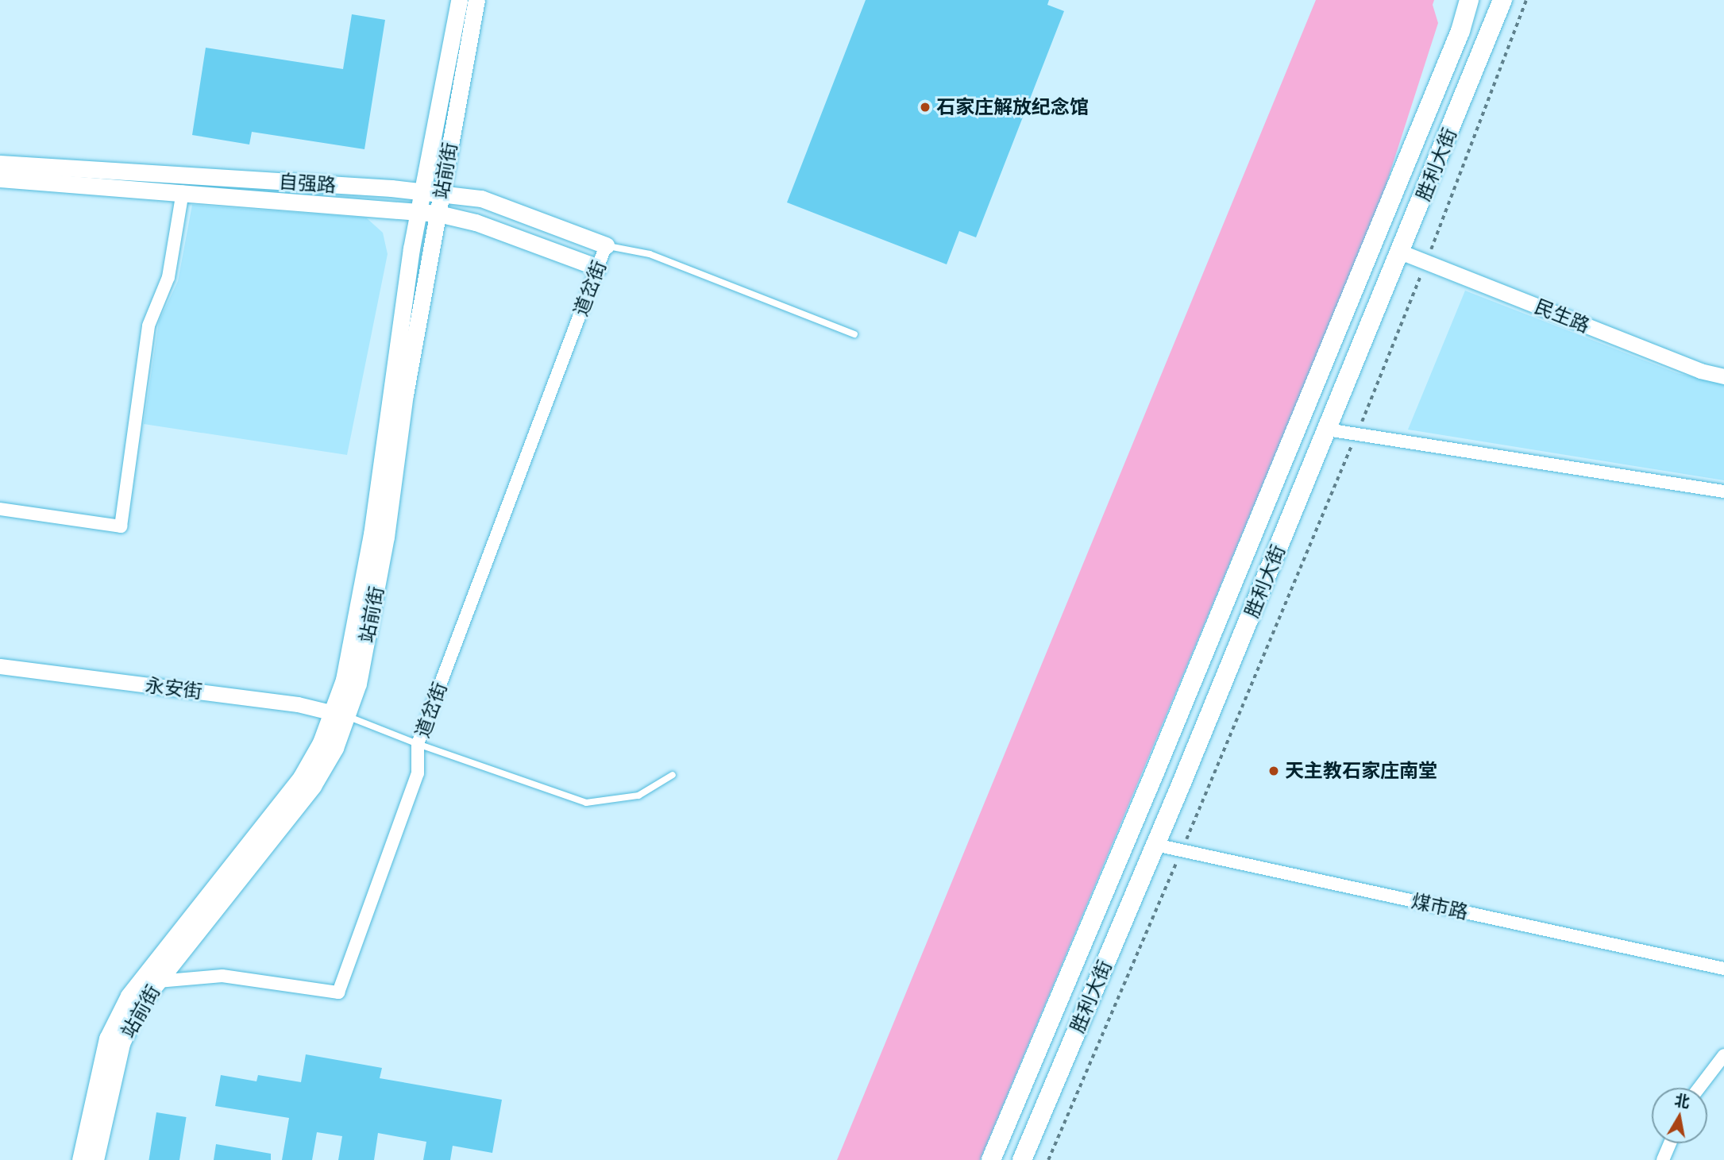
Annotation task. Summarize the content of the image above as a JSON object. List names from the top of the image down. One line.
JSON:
{"streets":{"main road":["胜利大街","站前街","自强路"],"street":["道岔街","民生路","永安街","煤市路"]},"crossings":[["胜利大街","民生路"],["胜利大街","煤市路"],["站前街","自强路"],["站前街","道岔街"],["站前街","永安街"],["自强路","道岔街"]],"places":["石家庄解放纪念馆","天主教石家庄南堂"],"north":"top"}
